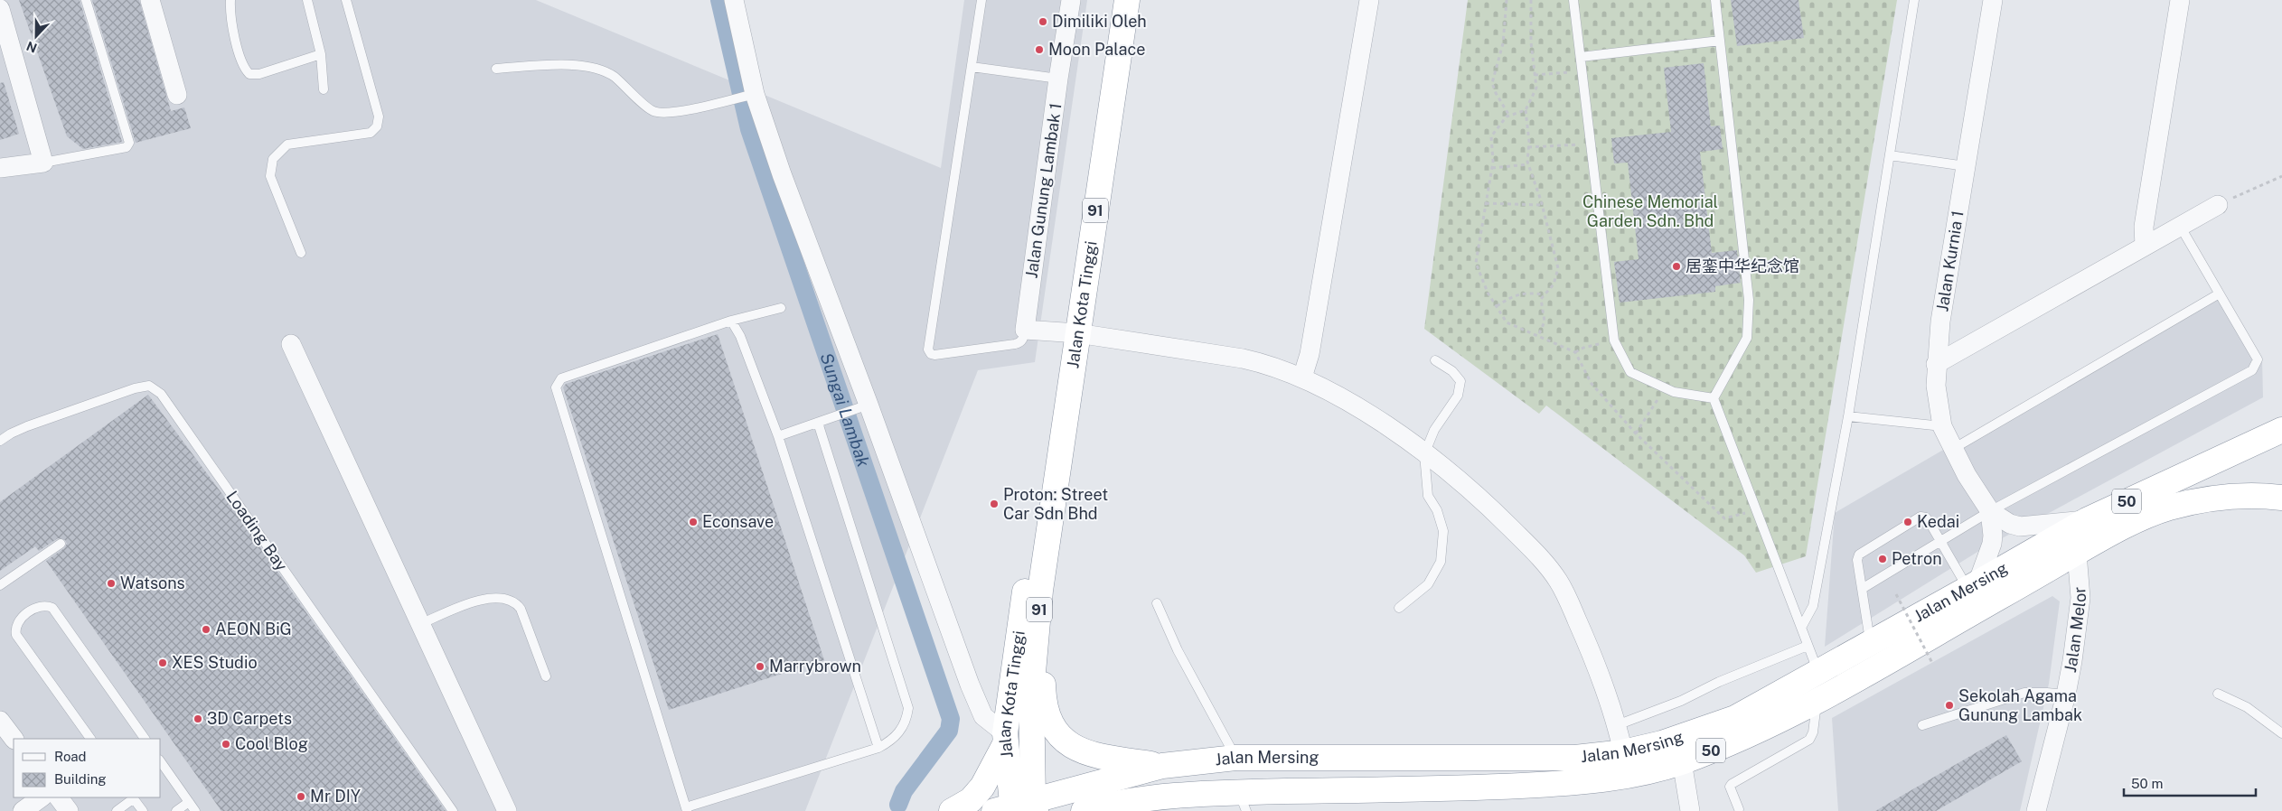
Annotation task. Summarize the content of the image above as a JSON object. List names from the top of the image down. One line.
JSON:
{"streets":{"highway":["91","Jalan Kota Tinggi","50","Jalan Mersing"],"street":["Jalan Gunung Lambak 1","Jalan Kurnia 1","Jalan Melor"],"lane":["Loading Bay"]},"crossings":[["Jalan Kota Tinggi","Jalan Mersing"],["Jalan Mersing","Jalan Melor"]],"water":["Sungai Lambak"],"parks":["Chinese Memorial Garden Sdn. Bhd"],"places":["Dimiliki Oleh","Moon Palace","居銮中华纪念馆","Proton: Street Car Sdn Bhd","Econsave","Kedai","Petron","Watsons","AEON BiG","XES Studio","Marrybrown","Sekolah Agama Gunung Lambak","3D Carpets","Cool Blog","Mr DIY"],"legend":["Road","Building"],"scale_bar":"50 m","north":"bottom"}
